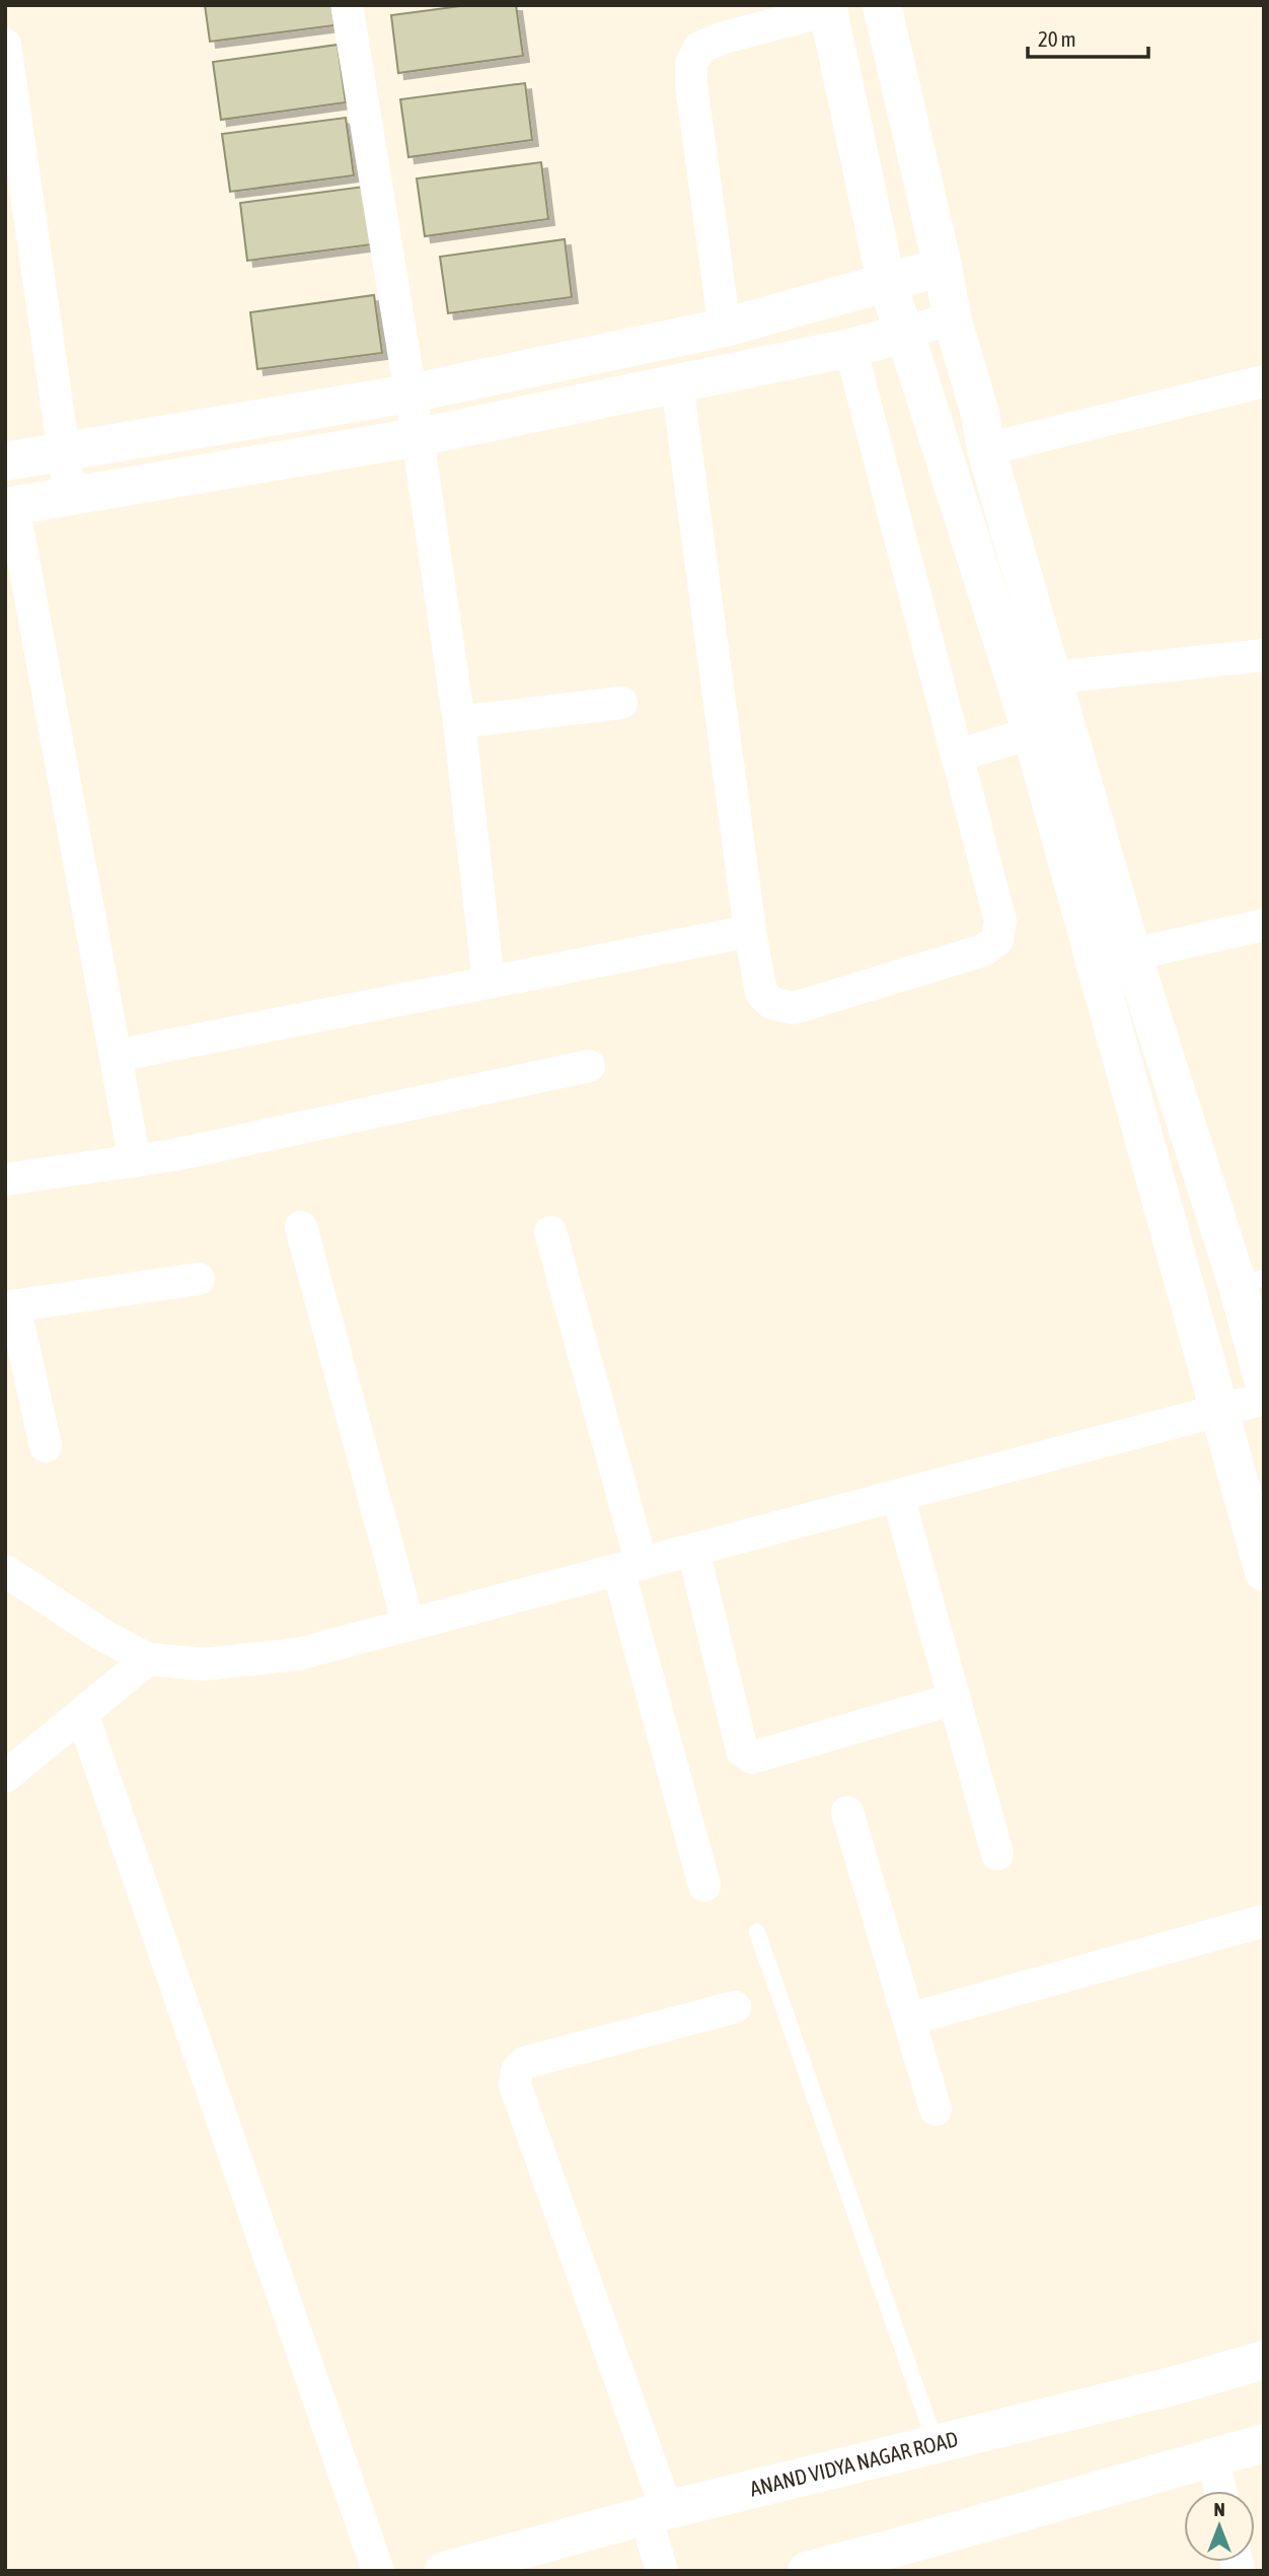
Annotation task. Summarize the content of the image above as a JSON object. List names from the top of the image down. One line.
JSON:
{"streets":{"street":["ANAND VIDYA NAGAR ROAD"]},"scale_bar":"20 m","north":"top"}
